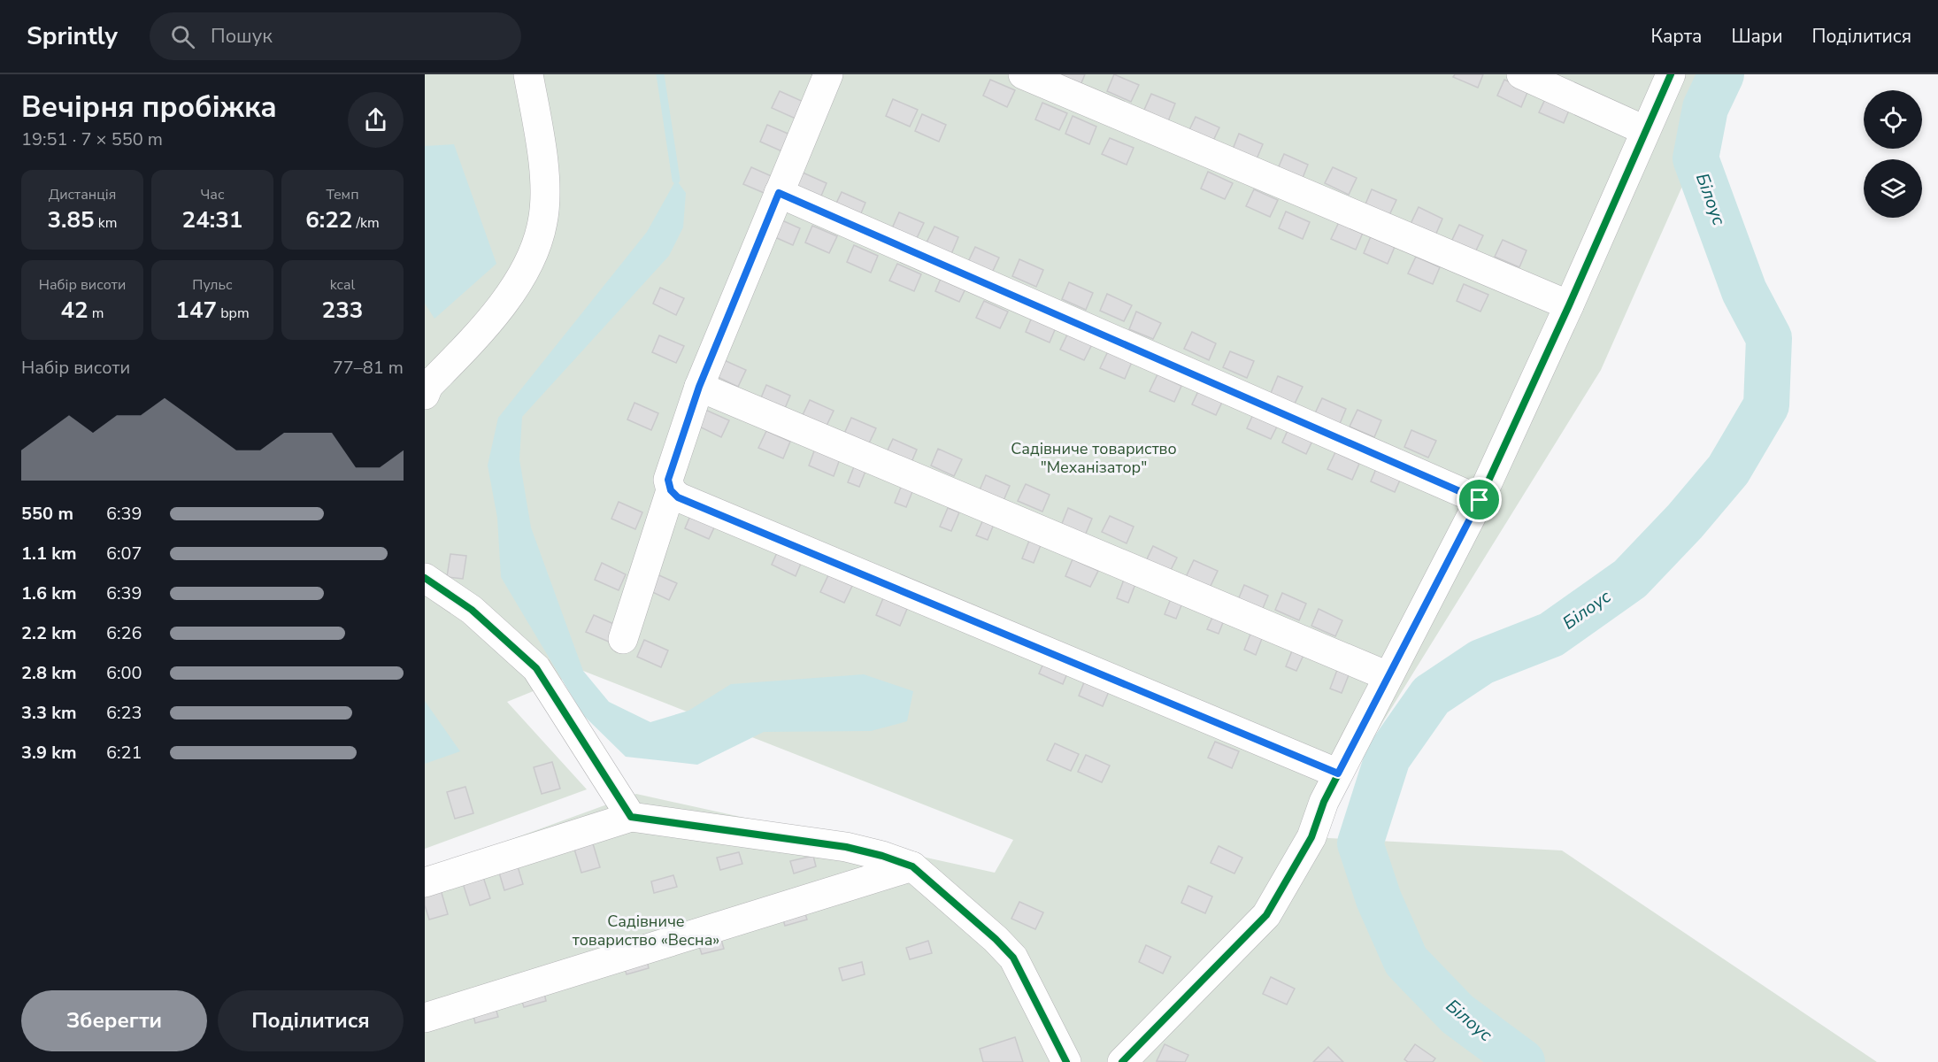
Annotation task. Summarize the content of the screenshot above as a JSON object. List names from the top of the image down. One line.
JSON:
{"water":["Білоус"],"parks":["Садівниче товариство \"Механізатор\"","Садівниче товариство «Весна»"],"page":{"header":"Sprintly","search":"Пошук","nav":["Карта","Шари","Поділитися"],"heading":["Вечірня пробіжка","19:51 · 7 × 550 m"],"stats":[["Дистанція","3.85 km"],["Час","24:31"],["Темп","6:22 /km"],["Набір висоти","42 m"],["Пульс","147 bpm"],["kcal","233"]],"chart":["Набір висоти","77–81 m"],"list":[{"name":"550 m","note":"6:39"},{"name":"1.1 km","note":"6:07"},{"name":"1.6 km","note":"6:39"},{"name":"2.2 km","note":"6:26"},{"name":"2.8 km","note":"6:00"},{"name":"3.3 km","note":"6:23"},{"name":"3.9 km","note":"6:21"}],"buttons":["Зберегти","Поділитися"]}}
